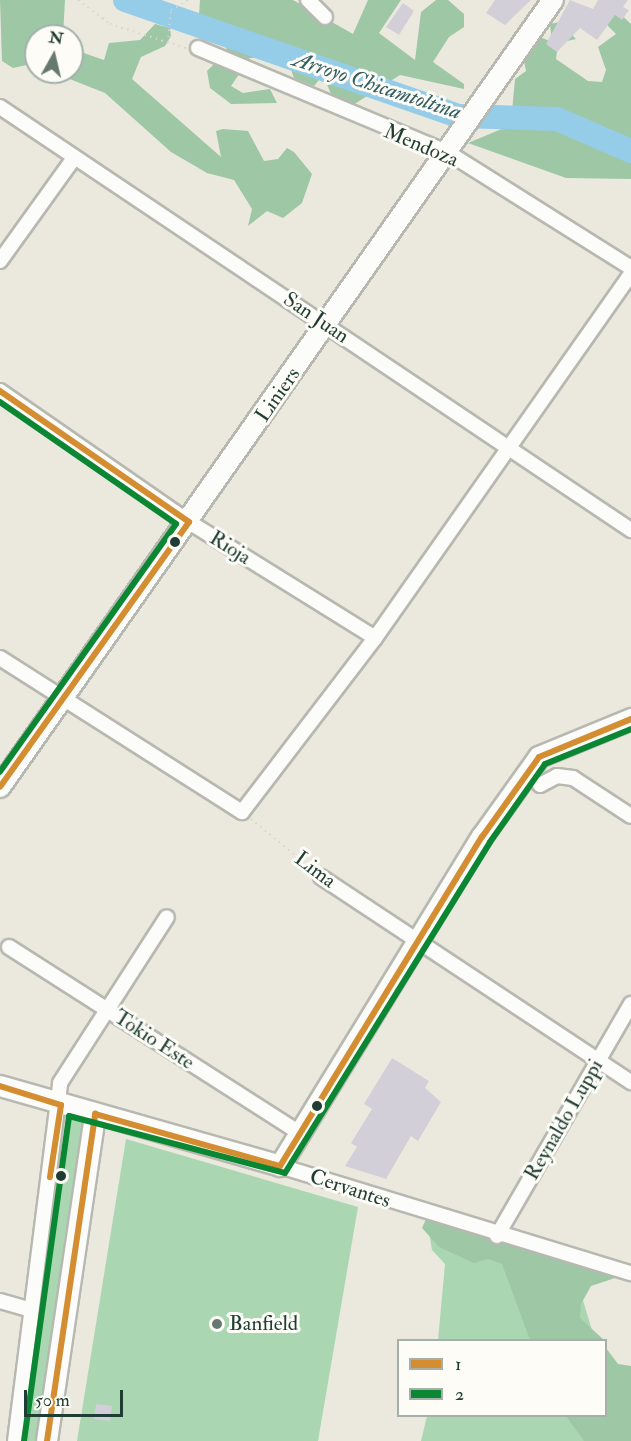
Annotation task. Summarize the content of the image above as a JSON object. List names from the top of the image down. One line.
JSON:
{"streets":{"street":["Mendoza","San Juan","Liniers","Rioja","Lima","Tokio Este","Reynaldo Luppi","Cervantes"]},"crossings":[["Mendoza","Liniers"],["San Juan","Liniers"],["Liniers","Rioja"],["Lima","Reynaldo Luppi"],["Reynaldo Luppi","Cervantes"]],"water":["Arroyo Chicamtoltina"],"places":["Banfield"],"lines":["transit line 1","transit line 2"],"legend":["1","2"],"scale_bar":"50 m","north":"top"}
